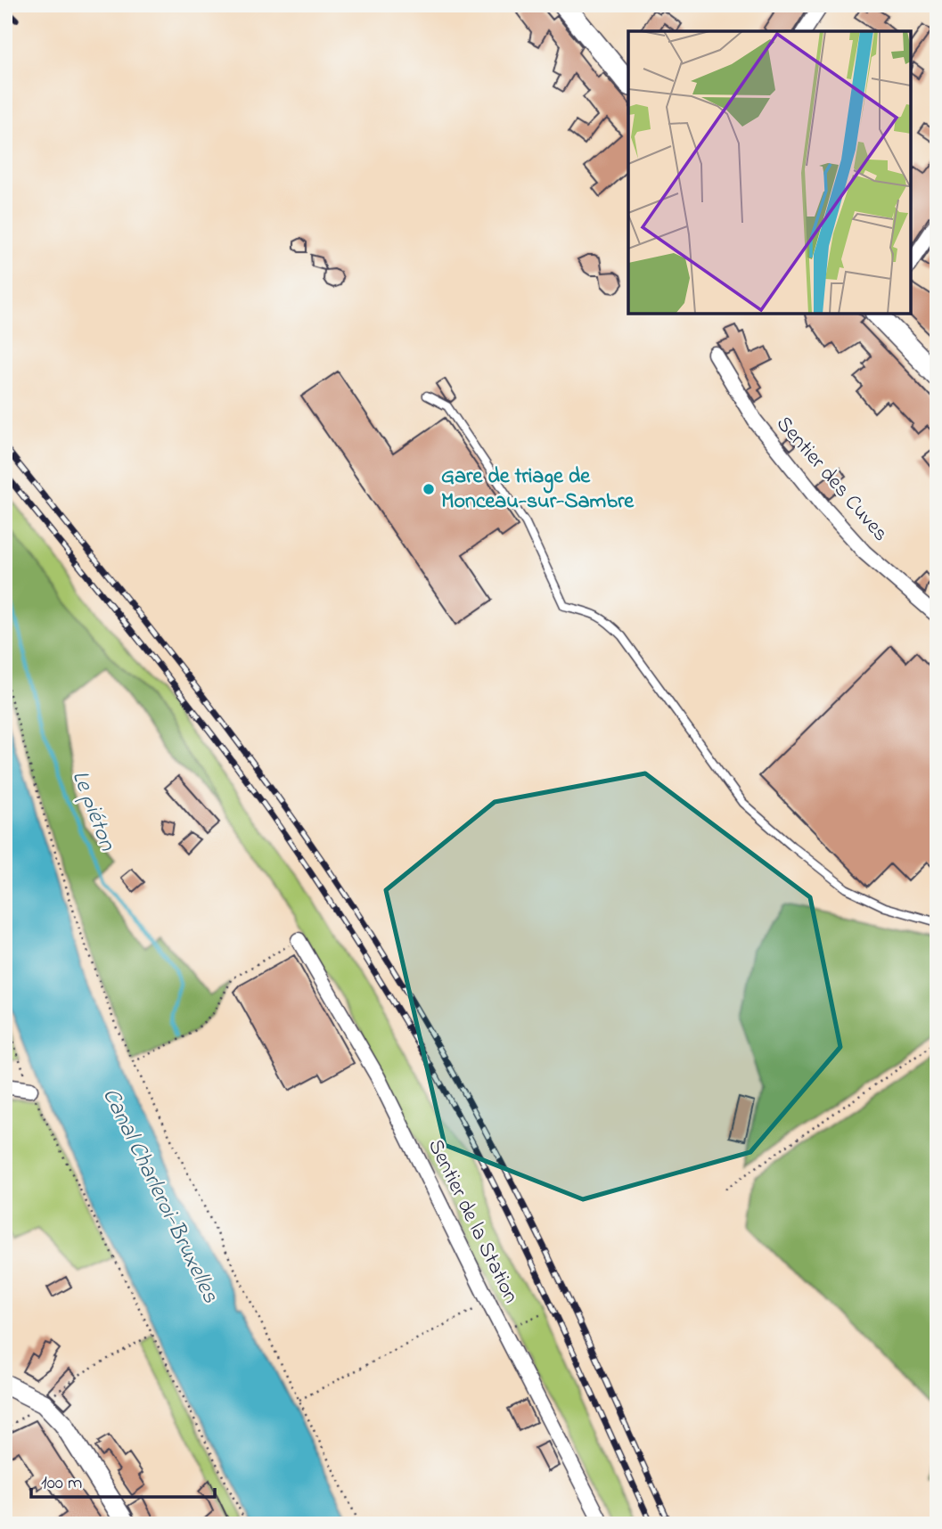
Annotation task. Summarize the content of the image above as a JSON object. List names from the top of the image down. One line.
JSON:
{"streets":{"street":["Sentier des Cuves","Sentier de la Station"]},"water":["Le piéton","Canal Charleroi-Bruxelles"],"places":["Gare de triage de Monceau-sur-Sambre"],"scale_bar":"100 m"}
